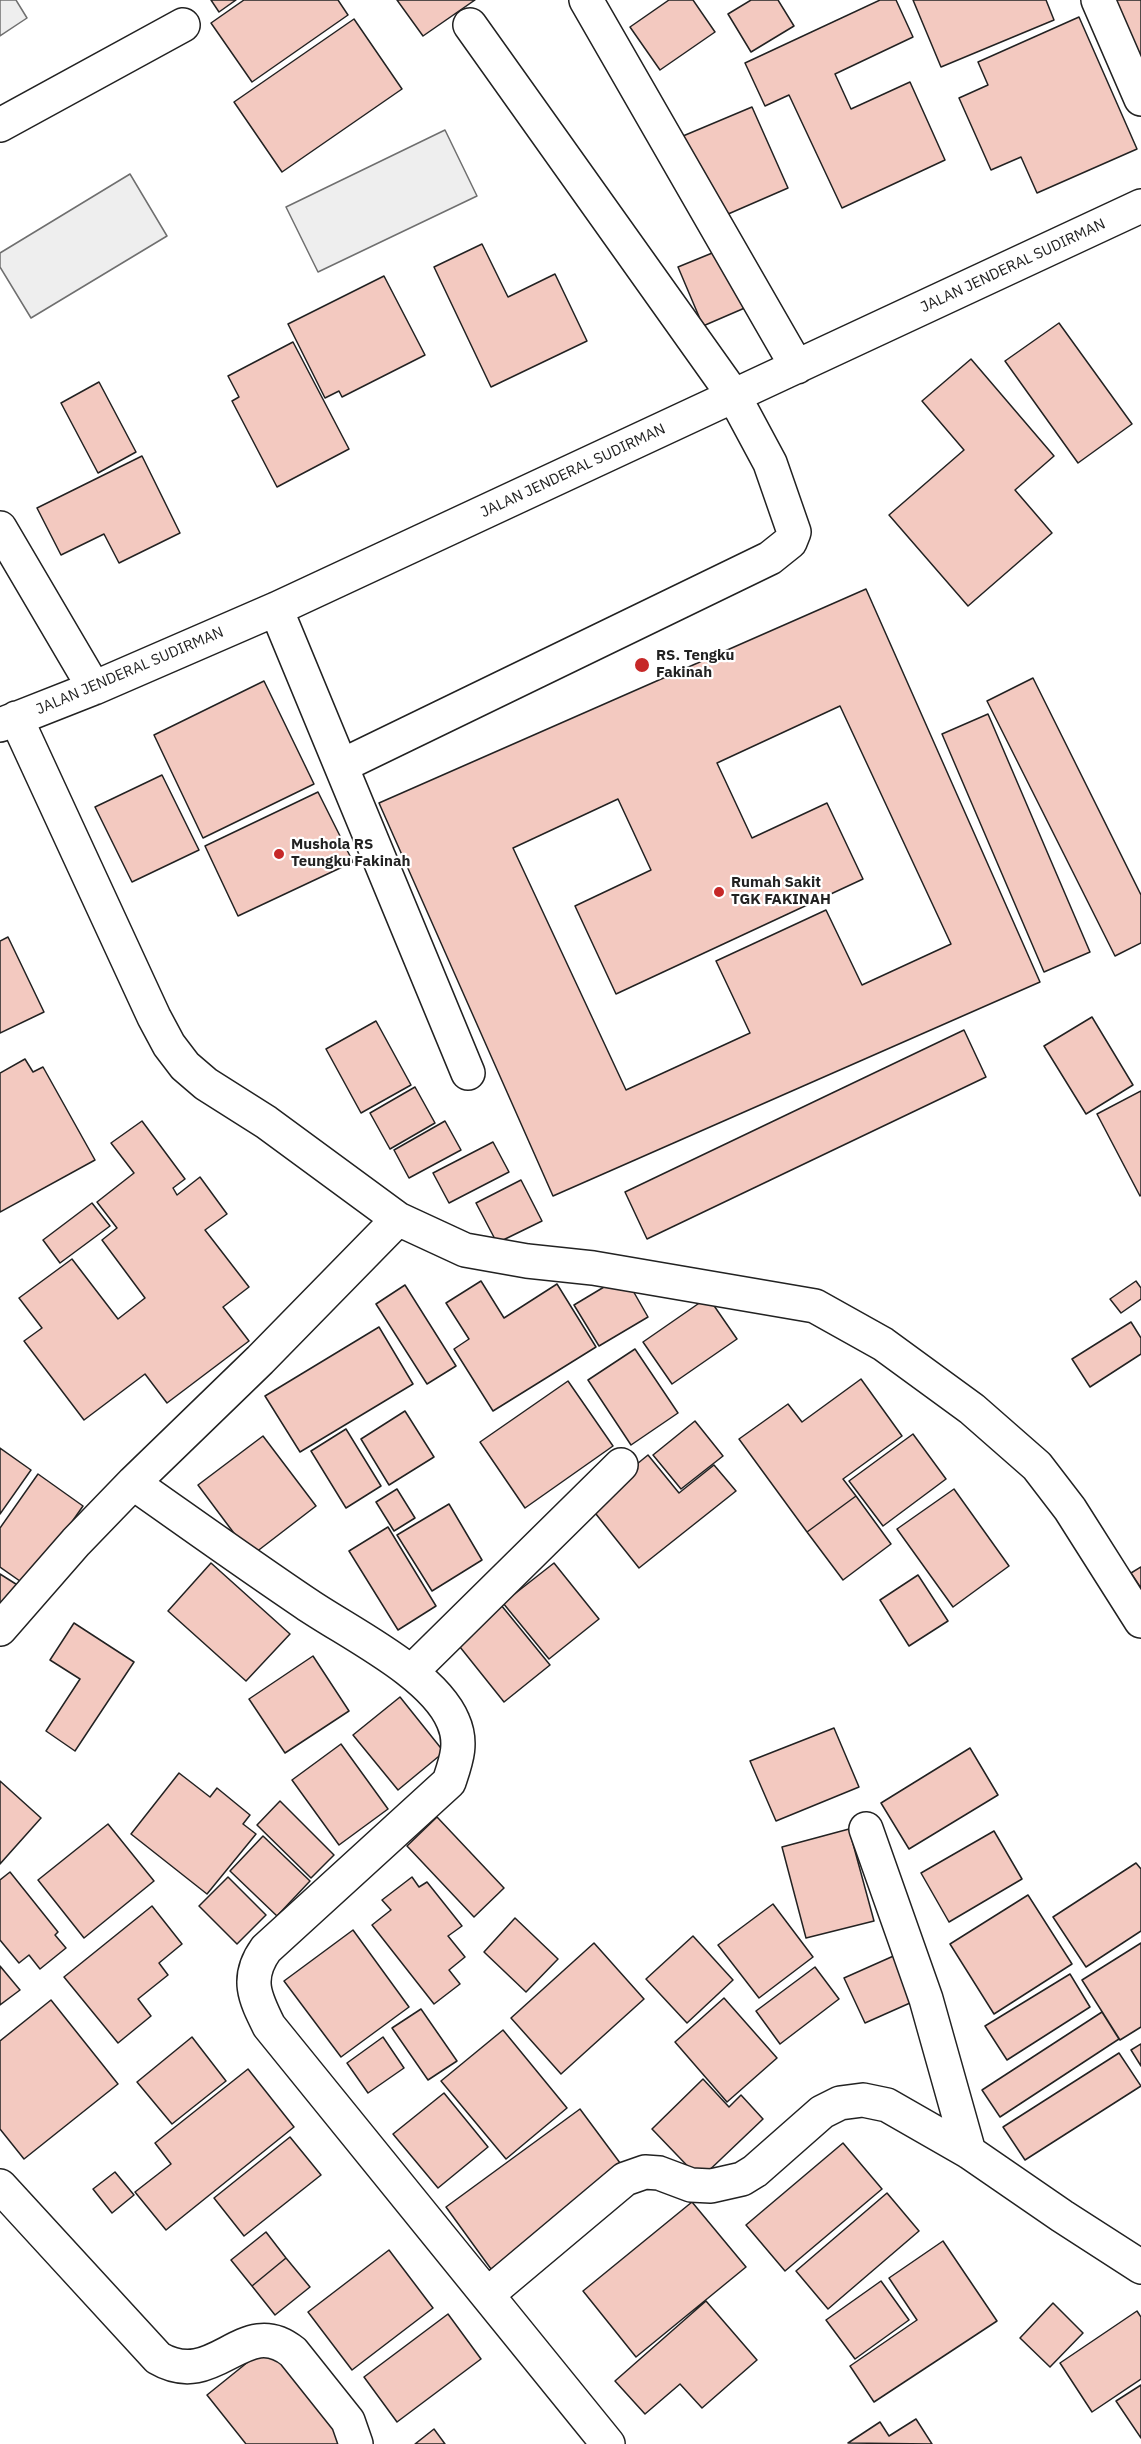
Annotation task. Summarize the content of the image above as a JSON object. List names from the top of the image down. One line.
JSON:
{"streets":{"street":["JALAN JENDERAL SUDIRMAN"]},"places":["RS. Tengku Fakinah","Mushola RS Teungku Fakinah","Rumah Sakit TGK FAKINAH"]}
